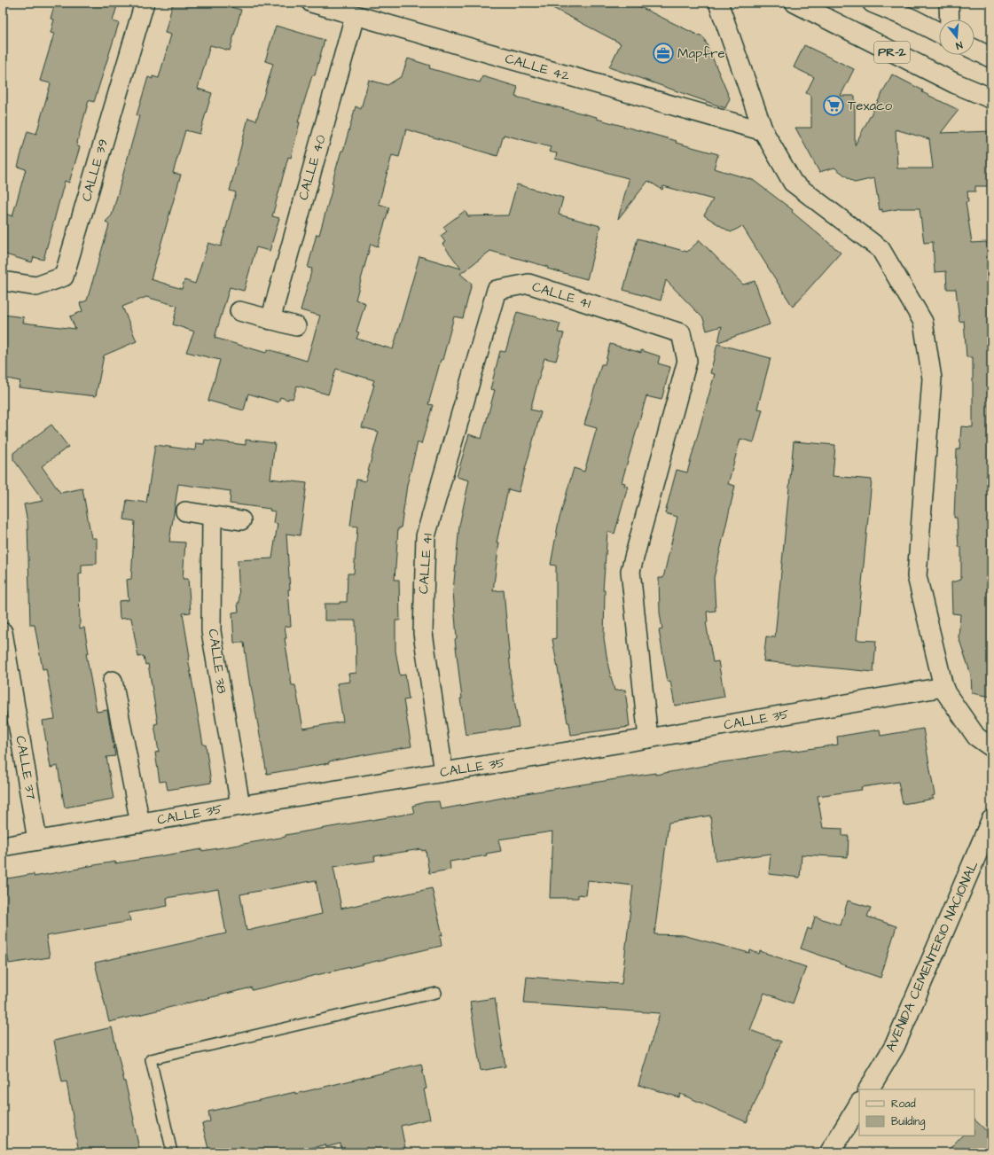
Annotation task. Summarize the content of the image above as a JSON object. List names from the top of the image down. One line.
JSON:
{"streets":{"street":["PR-2","CALLE 42","CALLE 40","CALLE 39","CALLE 41","CALLE 38","CALLE 35","CALLE 37","AVENIDA CEMENTERIO NACIONAL"]},"crossings":[["CALLE 42","CALLE 40"],["CALLE 41","CALLE 35"],["CALLE 38","CALLE 35"],["CALLE 35","CALLE 37"]],"places":{"office":["Mapfre"],"supermarket":["Texaco"]},"legend":["Road","Building"],"north":"bottom"}
